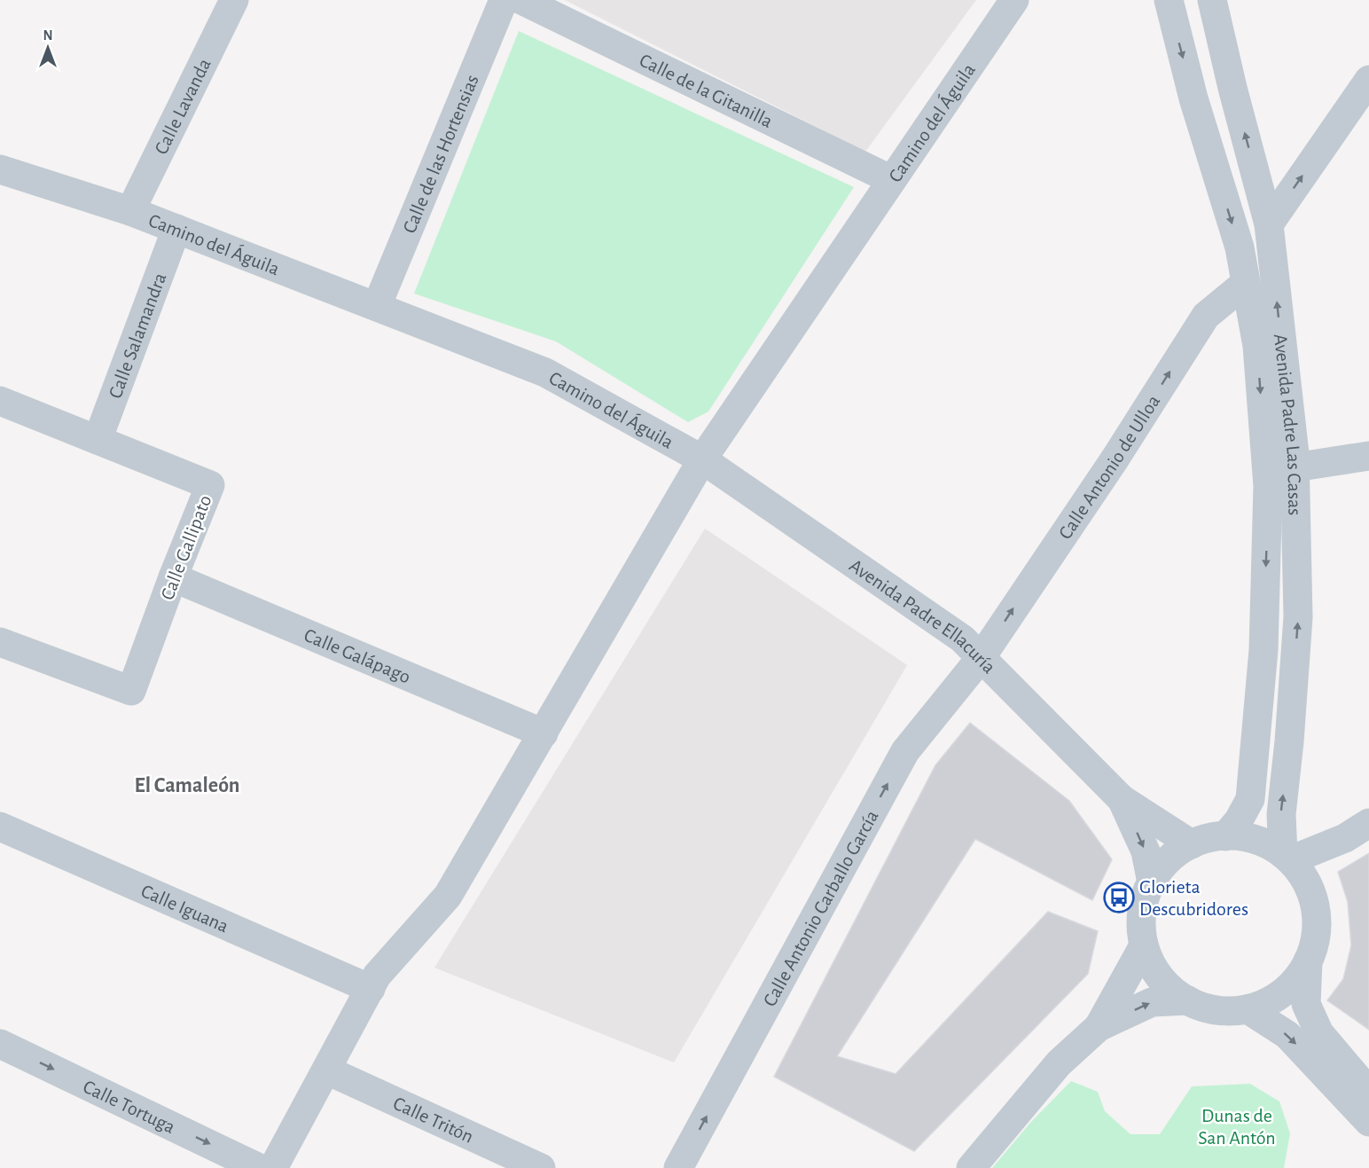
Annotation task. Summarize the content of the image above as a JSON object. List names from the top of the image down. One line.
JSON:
{"streets":{"street":["Calle de la Gitanilla","Calle Lavanda","Camino del Águila","Calle de las Hortensias","Calle Salamandra","Avenida Padre Las Casas","Calle Antonio de Ulloa","Calle Gallipato","Avenida Padre Ellacuría","Calle Galápago","Calle Antonio Carballo García","Calle Iguana","Calle Tortuga","Calle Tritón"]},"crossings":[["Calle de la Gitanilla","Camino del Águila"],["Calle Lavanda","Camino del Águila"],["Camino del Águila","Calle de las Hortensias"],["Camino del Águila","Calle Salamandra"],["Camino del Águila","Avenida Padre Ellacuría"],["Calle Salamandra","Calle Gallipato"],["Avenida Padre Las Casas","Calle Antonio de Ulloa"],["Calle Antonio de Ulloa","Avenida Padre Ellacuría"],["Calle Antonio de Ulloa","Calle Antonio Carballo García"],["Calle Gallipato","Calle Galápago"],["Avenida Padre Ellacuría","Calle Antonio Carballo García"]],"one_way":["Calle Antonio de Ulloa","Calle Antonio Carballo García","Calle Tortuga"],"districts":["El Camaleón"],"parks":["Dunas de San Antón"],"places":{"bus stop":["Glorieta Descubridores"]},"north":"top"}
